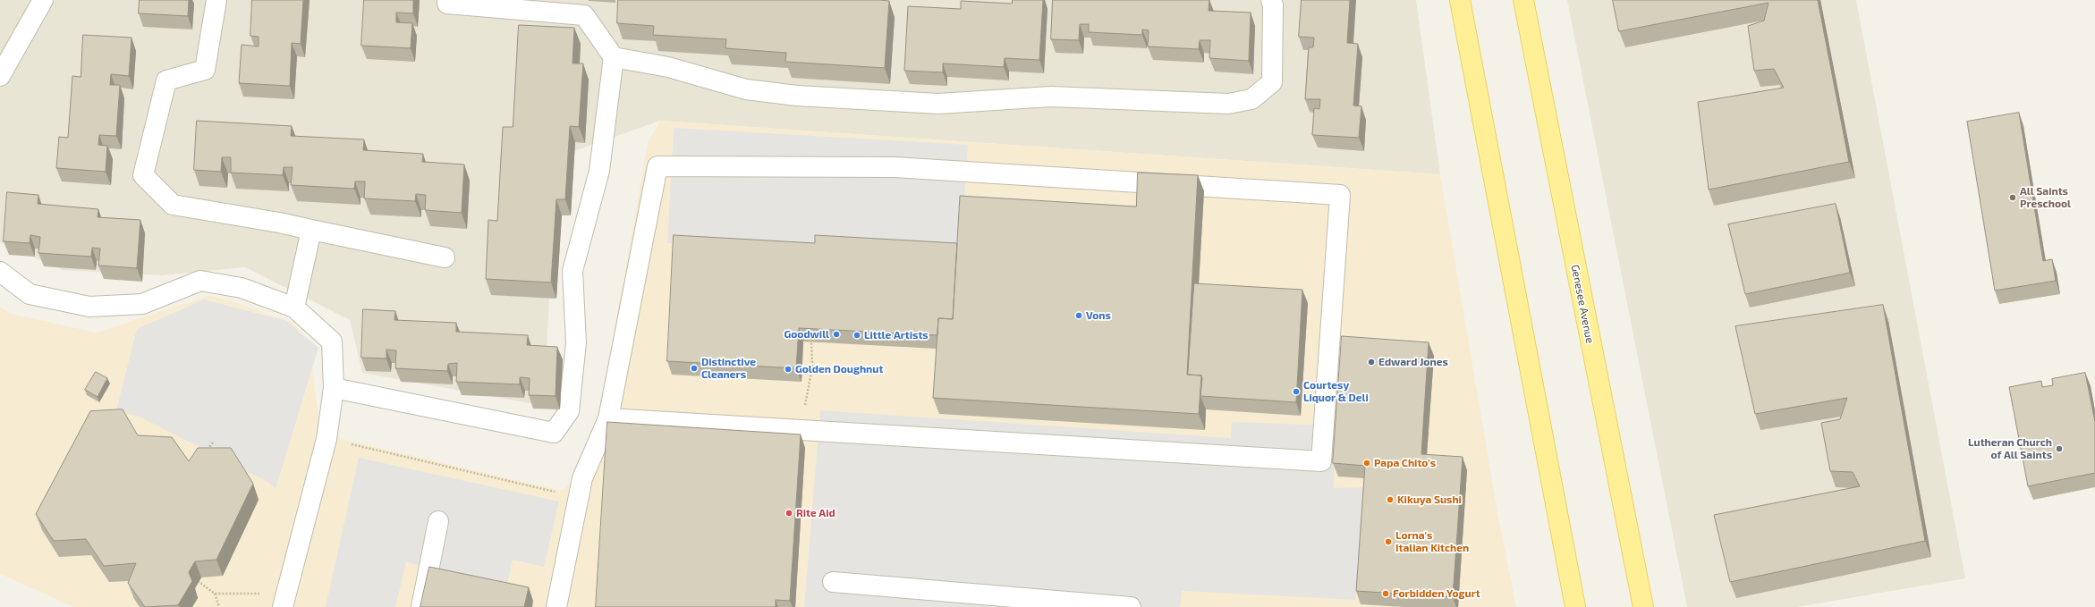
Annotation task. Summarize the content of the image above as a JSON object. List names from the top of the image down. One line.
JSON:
{"streets":{"main road":["Genesee Avenue"]},"places":["All Saints Preschool","Vons","Goodwill","Little Artists","Edward Jones","Distinctive Cleaners","Golden Doughnut","Courtesy Liquor & Deli","Lutheran Church of All Saints","Papa Chito's","Kikuya Sushi","Rite Aid","Lorna's Italian Kitchen","Forbidden Yogurt"]}
